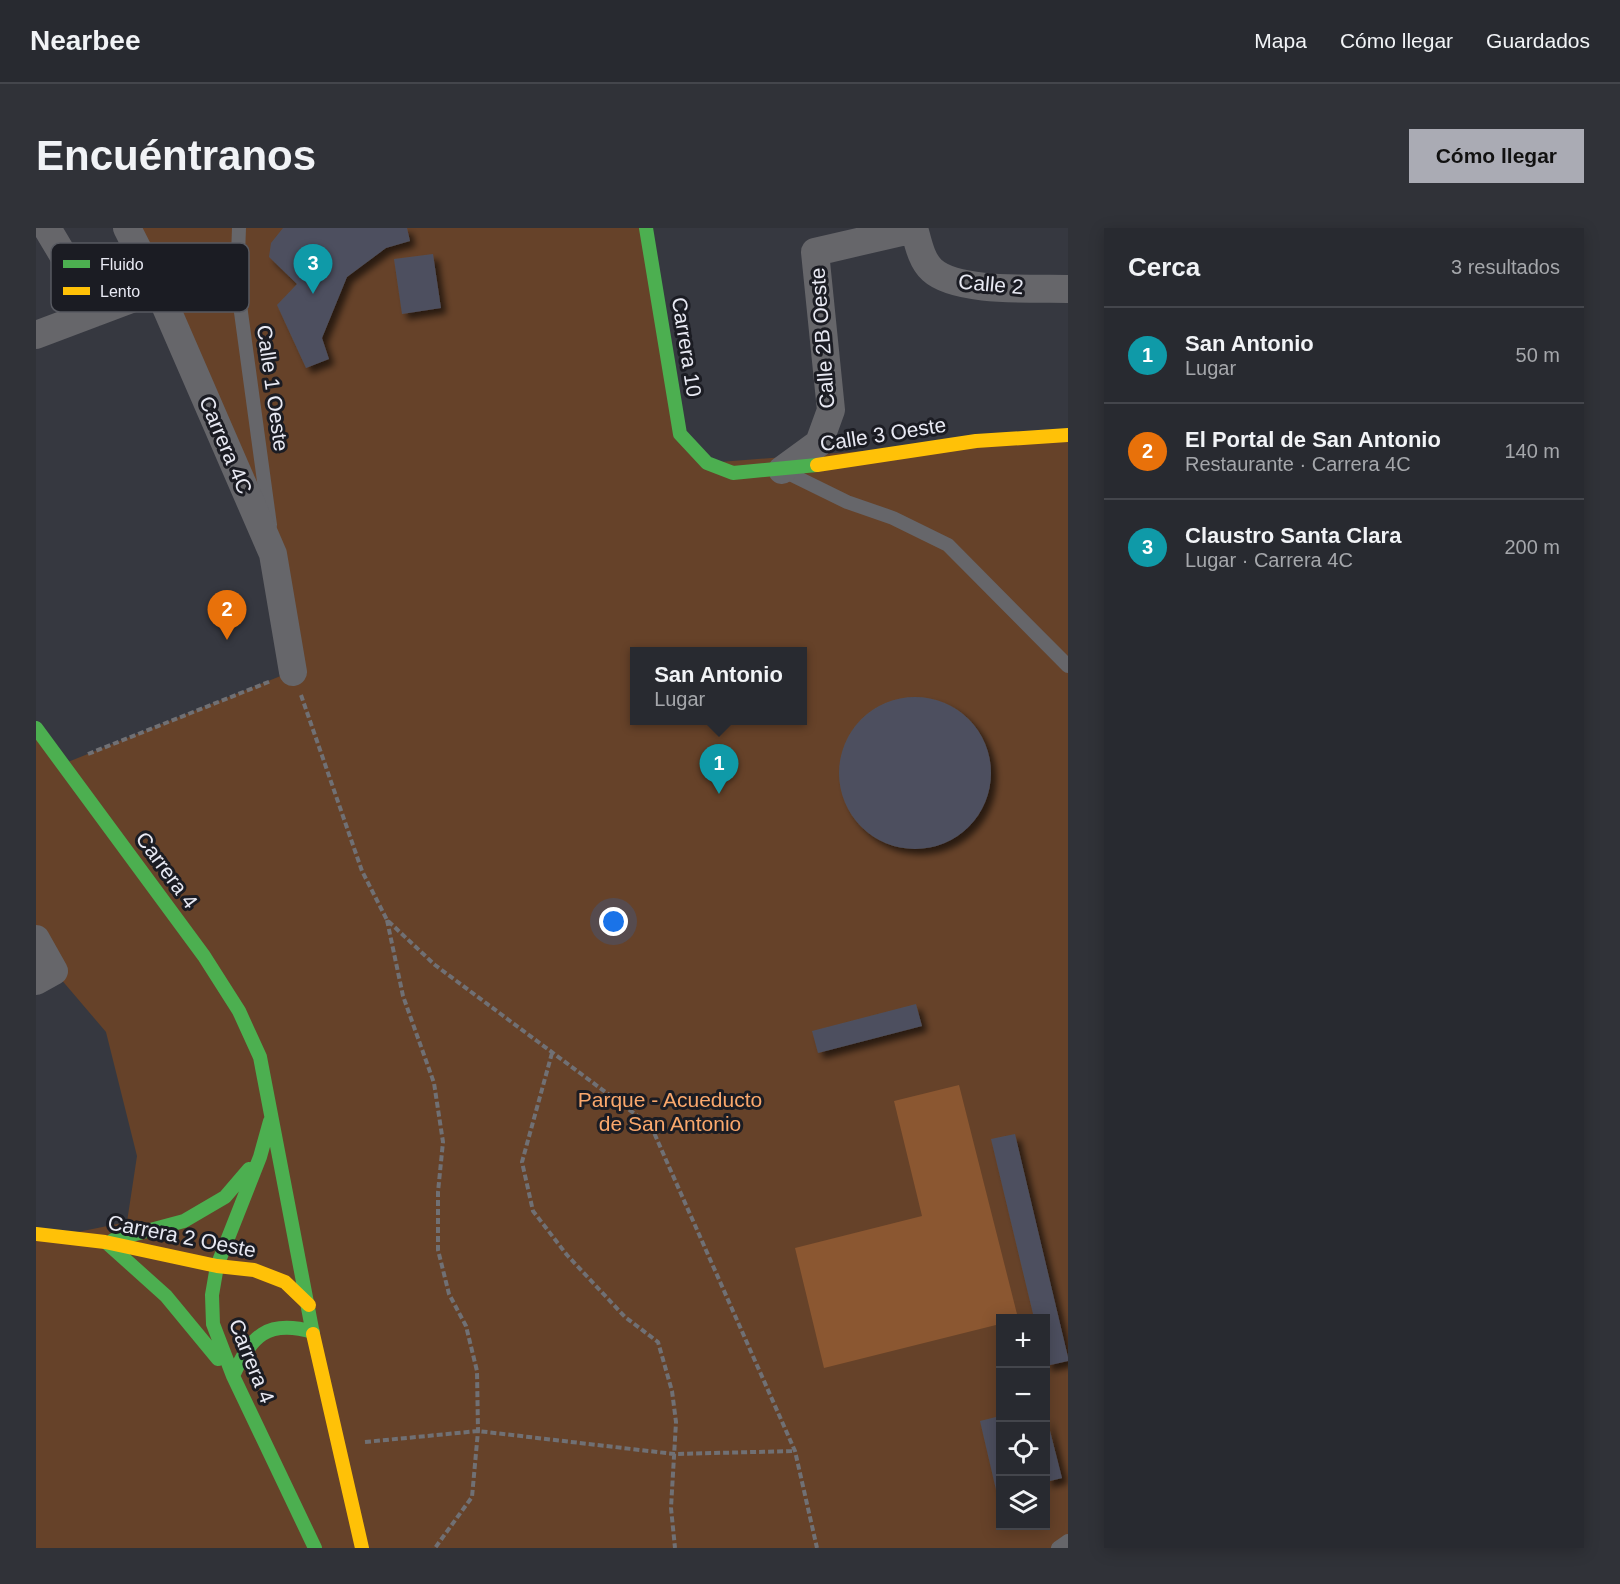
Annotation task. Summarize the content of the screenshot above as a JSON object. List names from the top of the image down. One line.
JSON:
{"streets":{"main road":["Carrera 10","Calle 3 Oeste","Carrera 4","Carrera 2 Oeste"],"street":["Calle 2","Calle 2B Oeste","Carrera 4C"],"lane":["Calle 1 Oeste"]},"crossings":[["Calle 2","Calle 2B Oeste"],["Calle 2B Oeste","Calle 3 Oeste"],["Carrera 10","Calle 3 Oeste"],["Calle 1 Oeste","Carrera 4C"],["Carrera 4","Carrera 2 Oeste"]],"parks":["Parque - Acueducto de San Antonio"],"legend":["Fluido","Lento"],"page":{"header":"Nearbee","nav":["Mapa","Cómo llegar","Guardados"],"buttons":"Cómo llegar","title":"Encuéntranos","heading":["Cerca","3 resultados"],"pins":["3","2","1"],"list":[{"mark":"1","name":"San Antonio","note":"Lugar","value":"50 m"},{"mark":"2","name":"El Portal de San Antonio","note":"Restaurante · Carrera 4C","value":"140 m"},{"mark":"3","name":"Claustro Santa Clara","note":"Lugar · Carrera 4C","value":"200 m"}],"popup":["San Antonio","Lugar"],"map_buttons":["+","−"]}}
